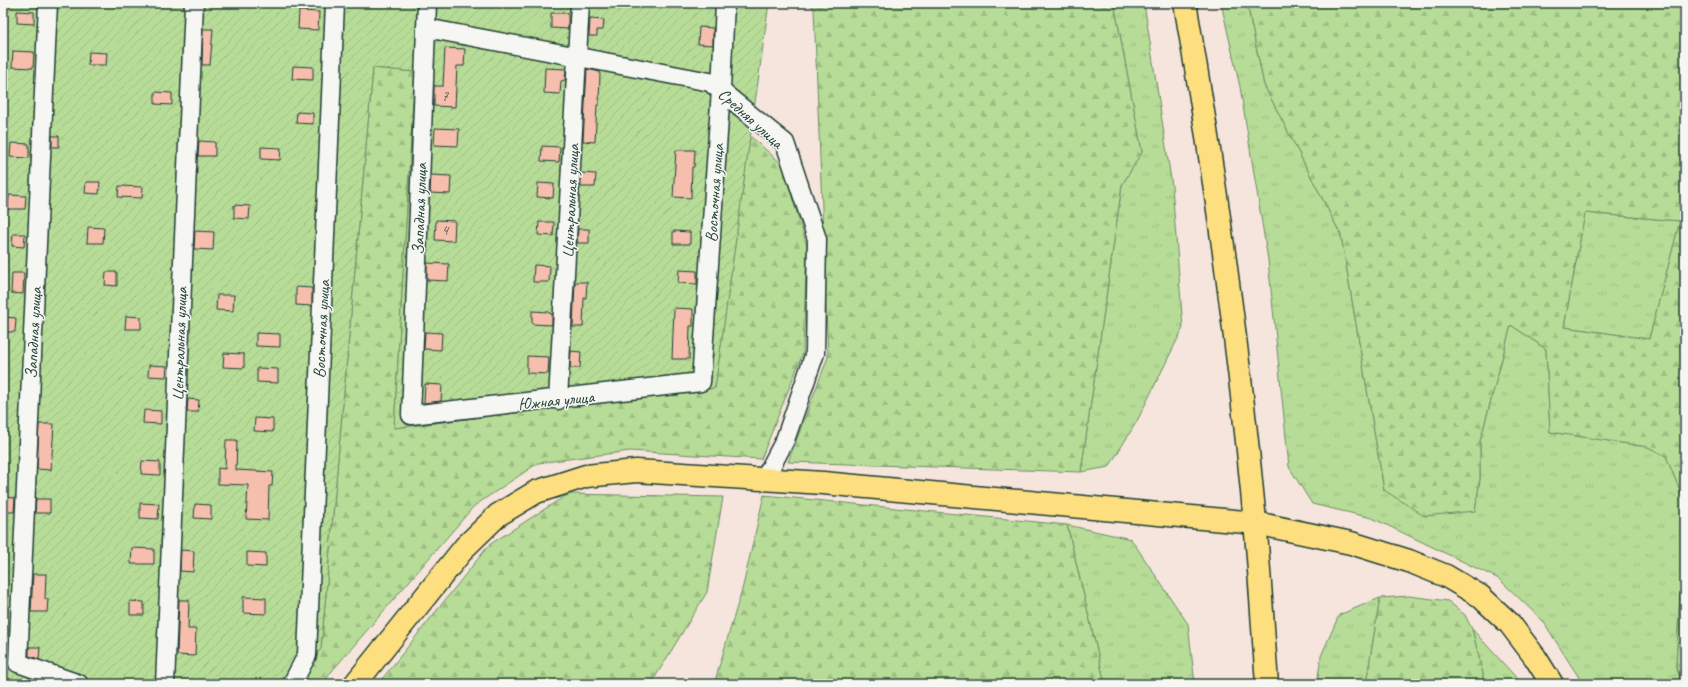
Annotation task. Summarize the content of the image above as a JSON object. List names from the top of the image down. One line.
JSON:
{"streets":{"street":["Средняя улица","Восточная улица","Центральная улица","Западная улица","Южная улица"]},"crossings":[["Средняя улица","Восточная улица"],["Средняя улица","Центральная улица"],["Средняя улица","Западная улица"],["Восточная улица","Южная улица"],["Центральная улица","Южная улица"],["Западная улица","Южная улица"]],"house_numbers":["7","4"]}
